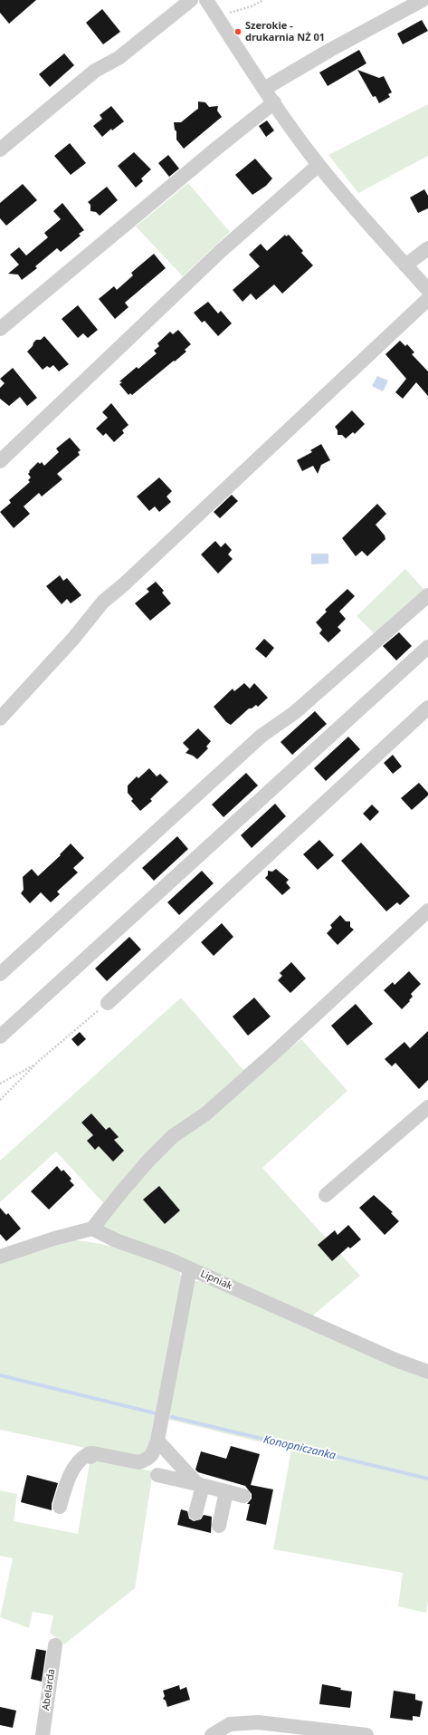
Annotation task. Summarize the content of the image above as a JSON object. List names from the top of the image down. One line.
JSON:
{"streets":{"street":["Lipniak","Abelarda"]},"water":["Konopniczanka"],"places":["Szerokie - drukarnia NŻ 01"]}
